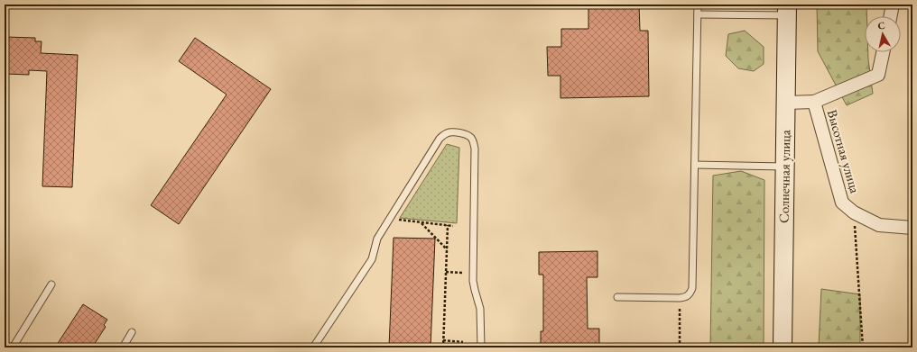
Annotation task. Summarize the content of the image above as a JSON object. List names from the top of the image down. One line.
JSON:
{"streets":{"street":["Высотная улица","Солнечная улица"]},"crossings":[["Высотная улица","Солнечная улица"]],"north":"top"}
